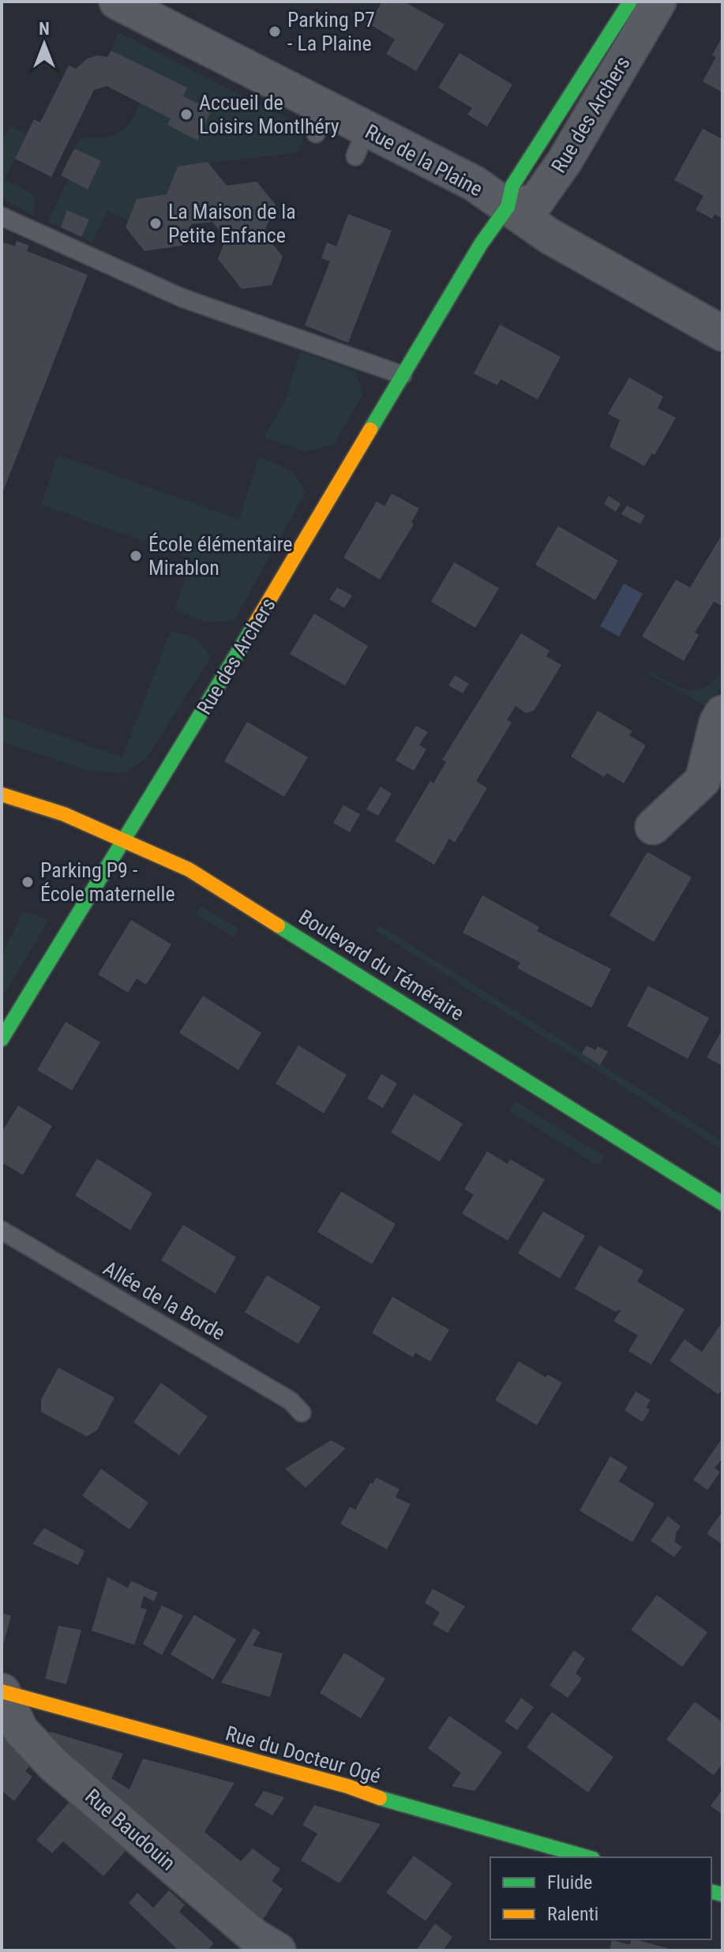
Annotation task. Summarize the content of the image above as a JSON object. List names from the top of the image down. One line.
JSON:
{"streets":{"main road":["Rue des Archers","Boulevard du Téméraire","Rue du Docteur Ogé"],"street":["Rue de la Plaine","Rue Baudouin"],"lane":["Allée de la Borde"]},"crossings":[["Rue des Archers","Rue de la Plaine"],["Rue des Archers","Boulevard du Téméraire"],["Rue du Docteur Ogé","Rue Baudouin"]],"places":["Parking P7 - La Plaine","Accueil de Loisirs Montlhéry","La Maison de la Petite Enfance","École élémentaire Mirablon","Parking P9 - École maternelle"],"legend":["Fluide","Ralenti"],"north":"top"}
